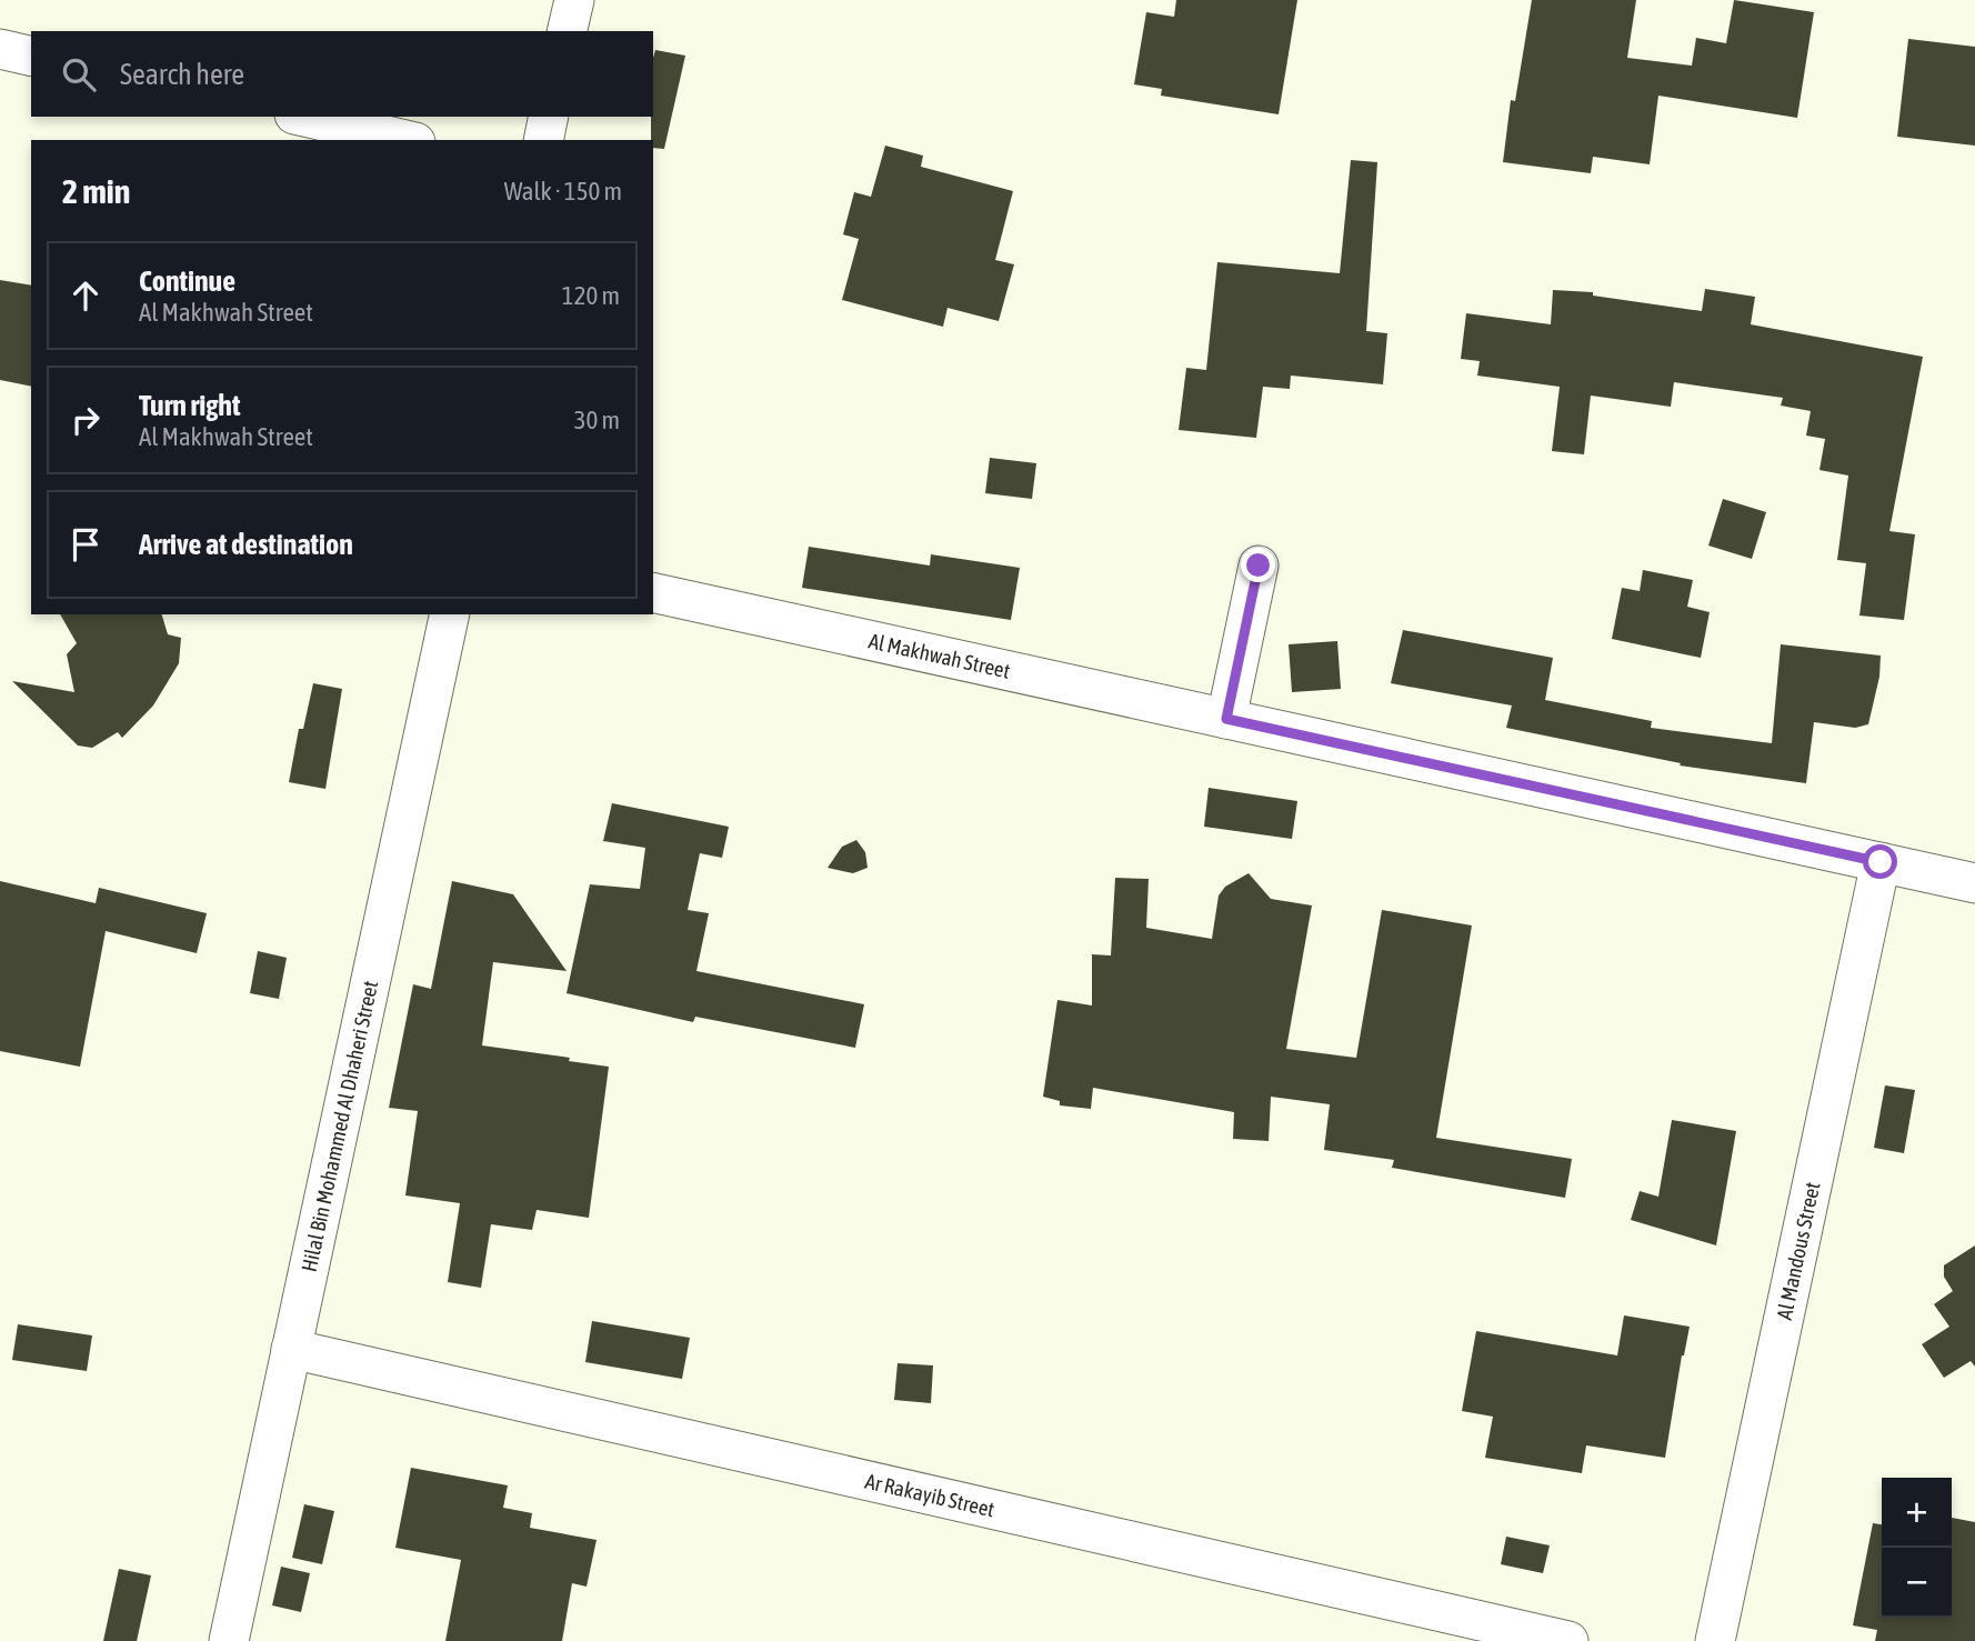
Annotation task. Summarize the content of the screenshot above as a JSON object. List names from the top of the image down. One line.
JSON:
{"streets":{"street":["Al Makhwah Street","Hilal Bin Mohammed Al Dhaheri Street","Al Mandous Street","Ar Rakayib Street"]},"crossings":[["Al Makhwah Street","Al Mandous Street"],["Hilal Bin Mohammed Al Dhaheri Street","Ar Rakayib Street"]],"page":{"search":"Search here","heading":["2 min","Walk · 150 m"],"list":[["Continue","Al Makhwah Street","120 m"],["Turn right","Al Makhwah Street","30 m"],"Arrive at destination"],"map_buttons":["+","−"]}}
